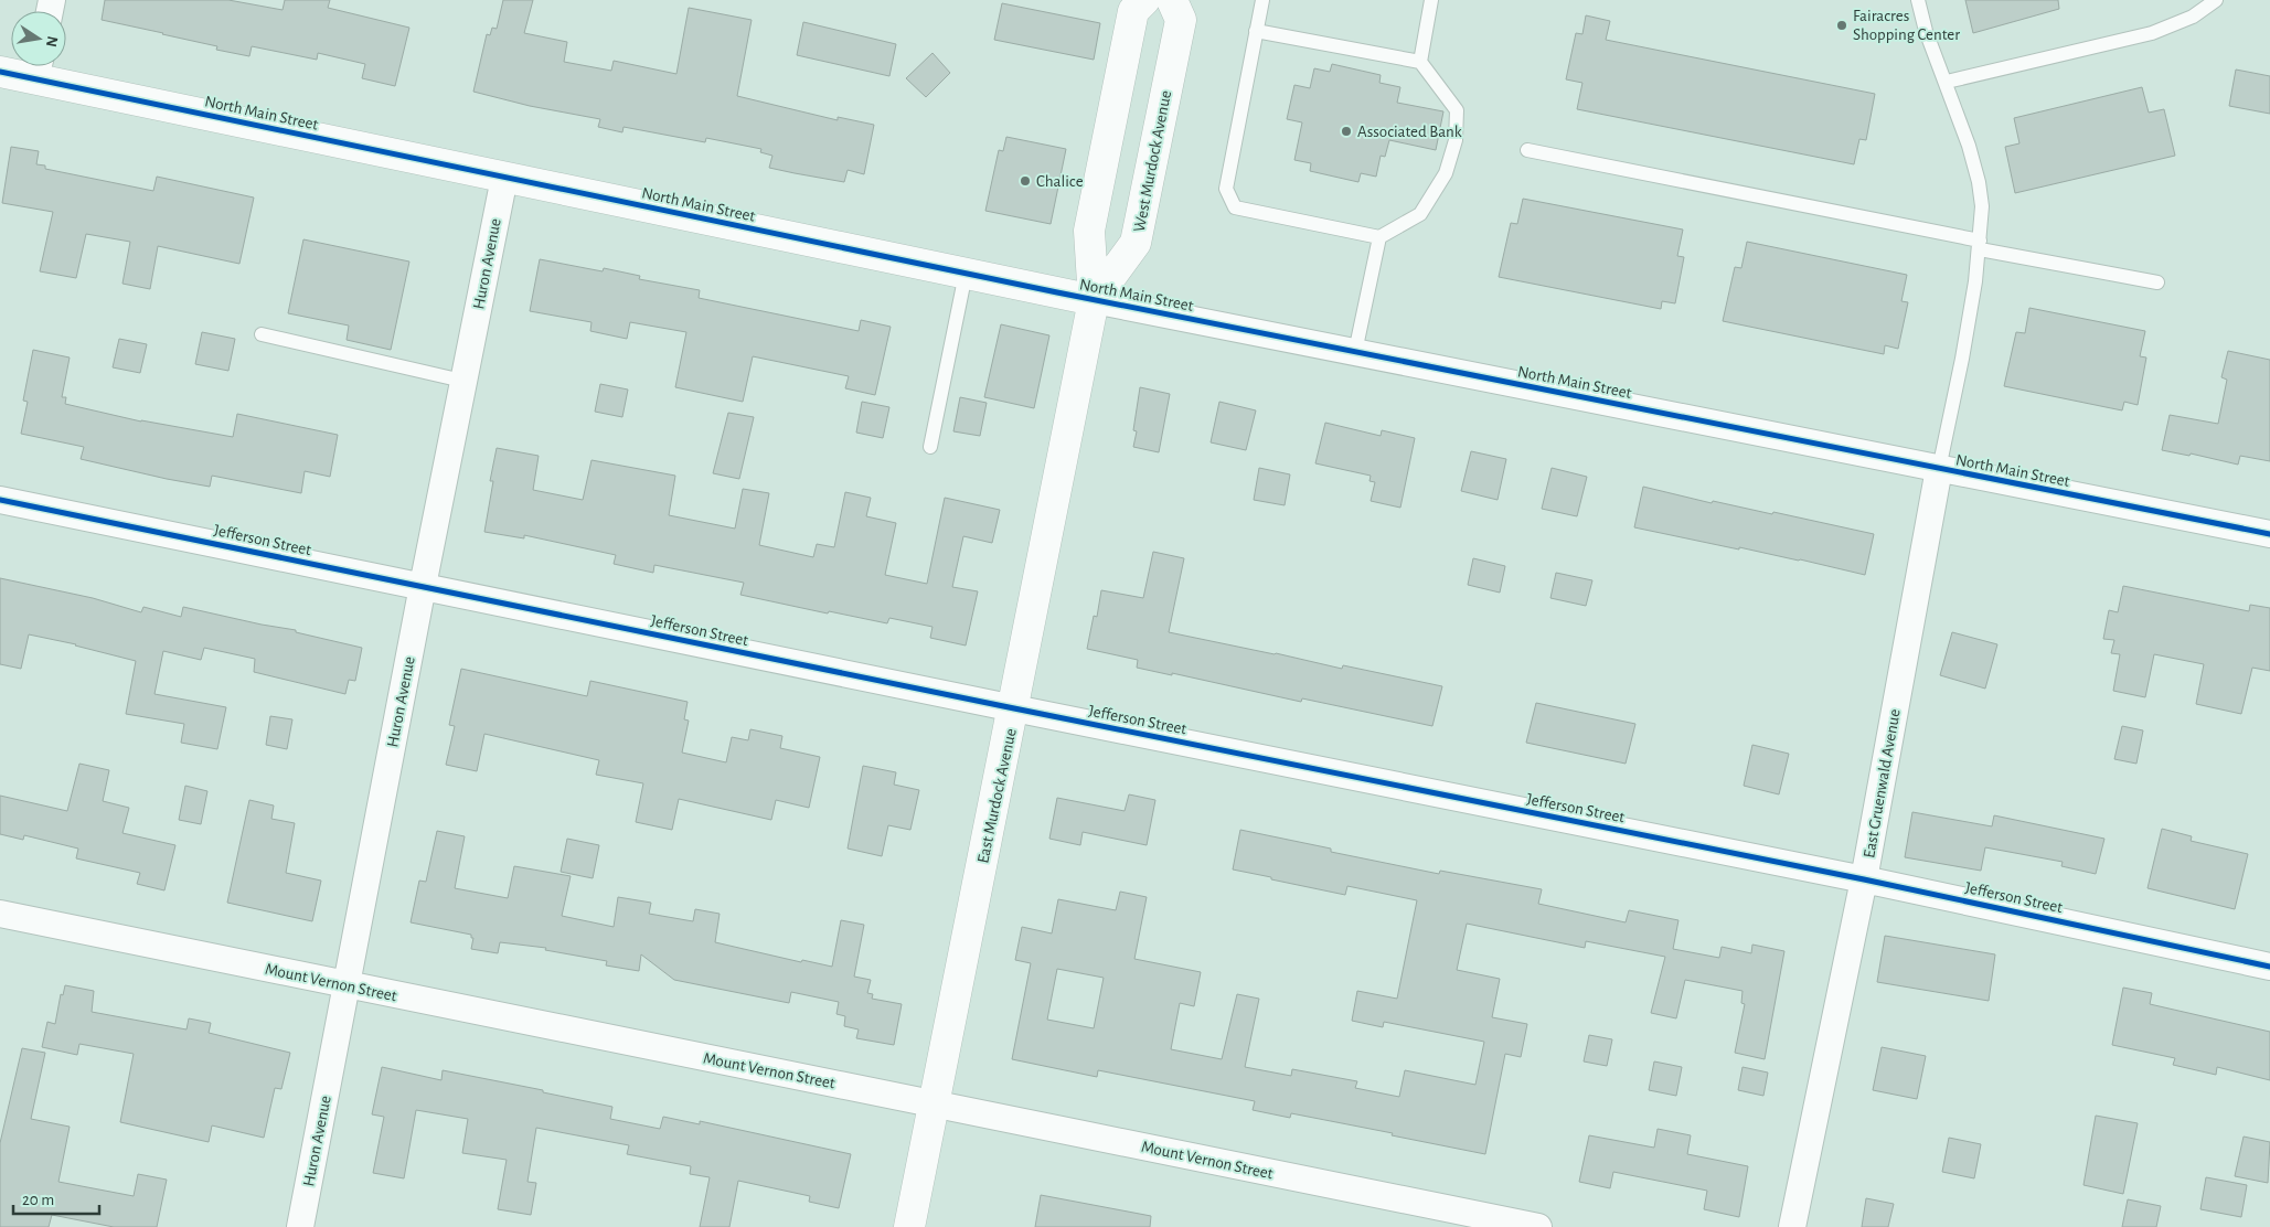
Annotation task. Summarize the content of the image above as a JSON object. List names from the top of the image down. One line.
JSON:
{"streets":{"main road":["North Main Street","West Murdock Avenue","East Murdock Avenue"],"street":["Huron Avenue","Jefferson Street","East Gruenwald Avenue","Mount Vernon Street"]},"crossings":[["North Main Street","West Murdock Avenue"],["North Main Street","Huron Avenue"],["North Main Street","East Gruenwald Avenue"],["North Main Street","East Murdock Avenue"],["West Murdock Avenue","East Murdock Avenue"],["Huron Avenue","Jefferson Street"],["Huron Avenue","Mount Vernon Street"],["Jefferson Street","East Gruenwald Avenue"],["Jefferson Street","East Murdock Avenue"],["East Murdock Avenue","Mount Vernon Street"]],"places":["Fairacres Shopping Center","Associated Bank","Chalice"],"scale_bar":"20 m","north":"right"}
